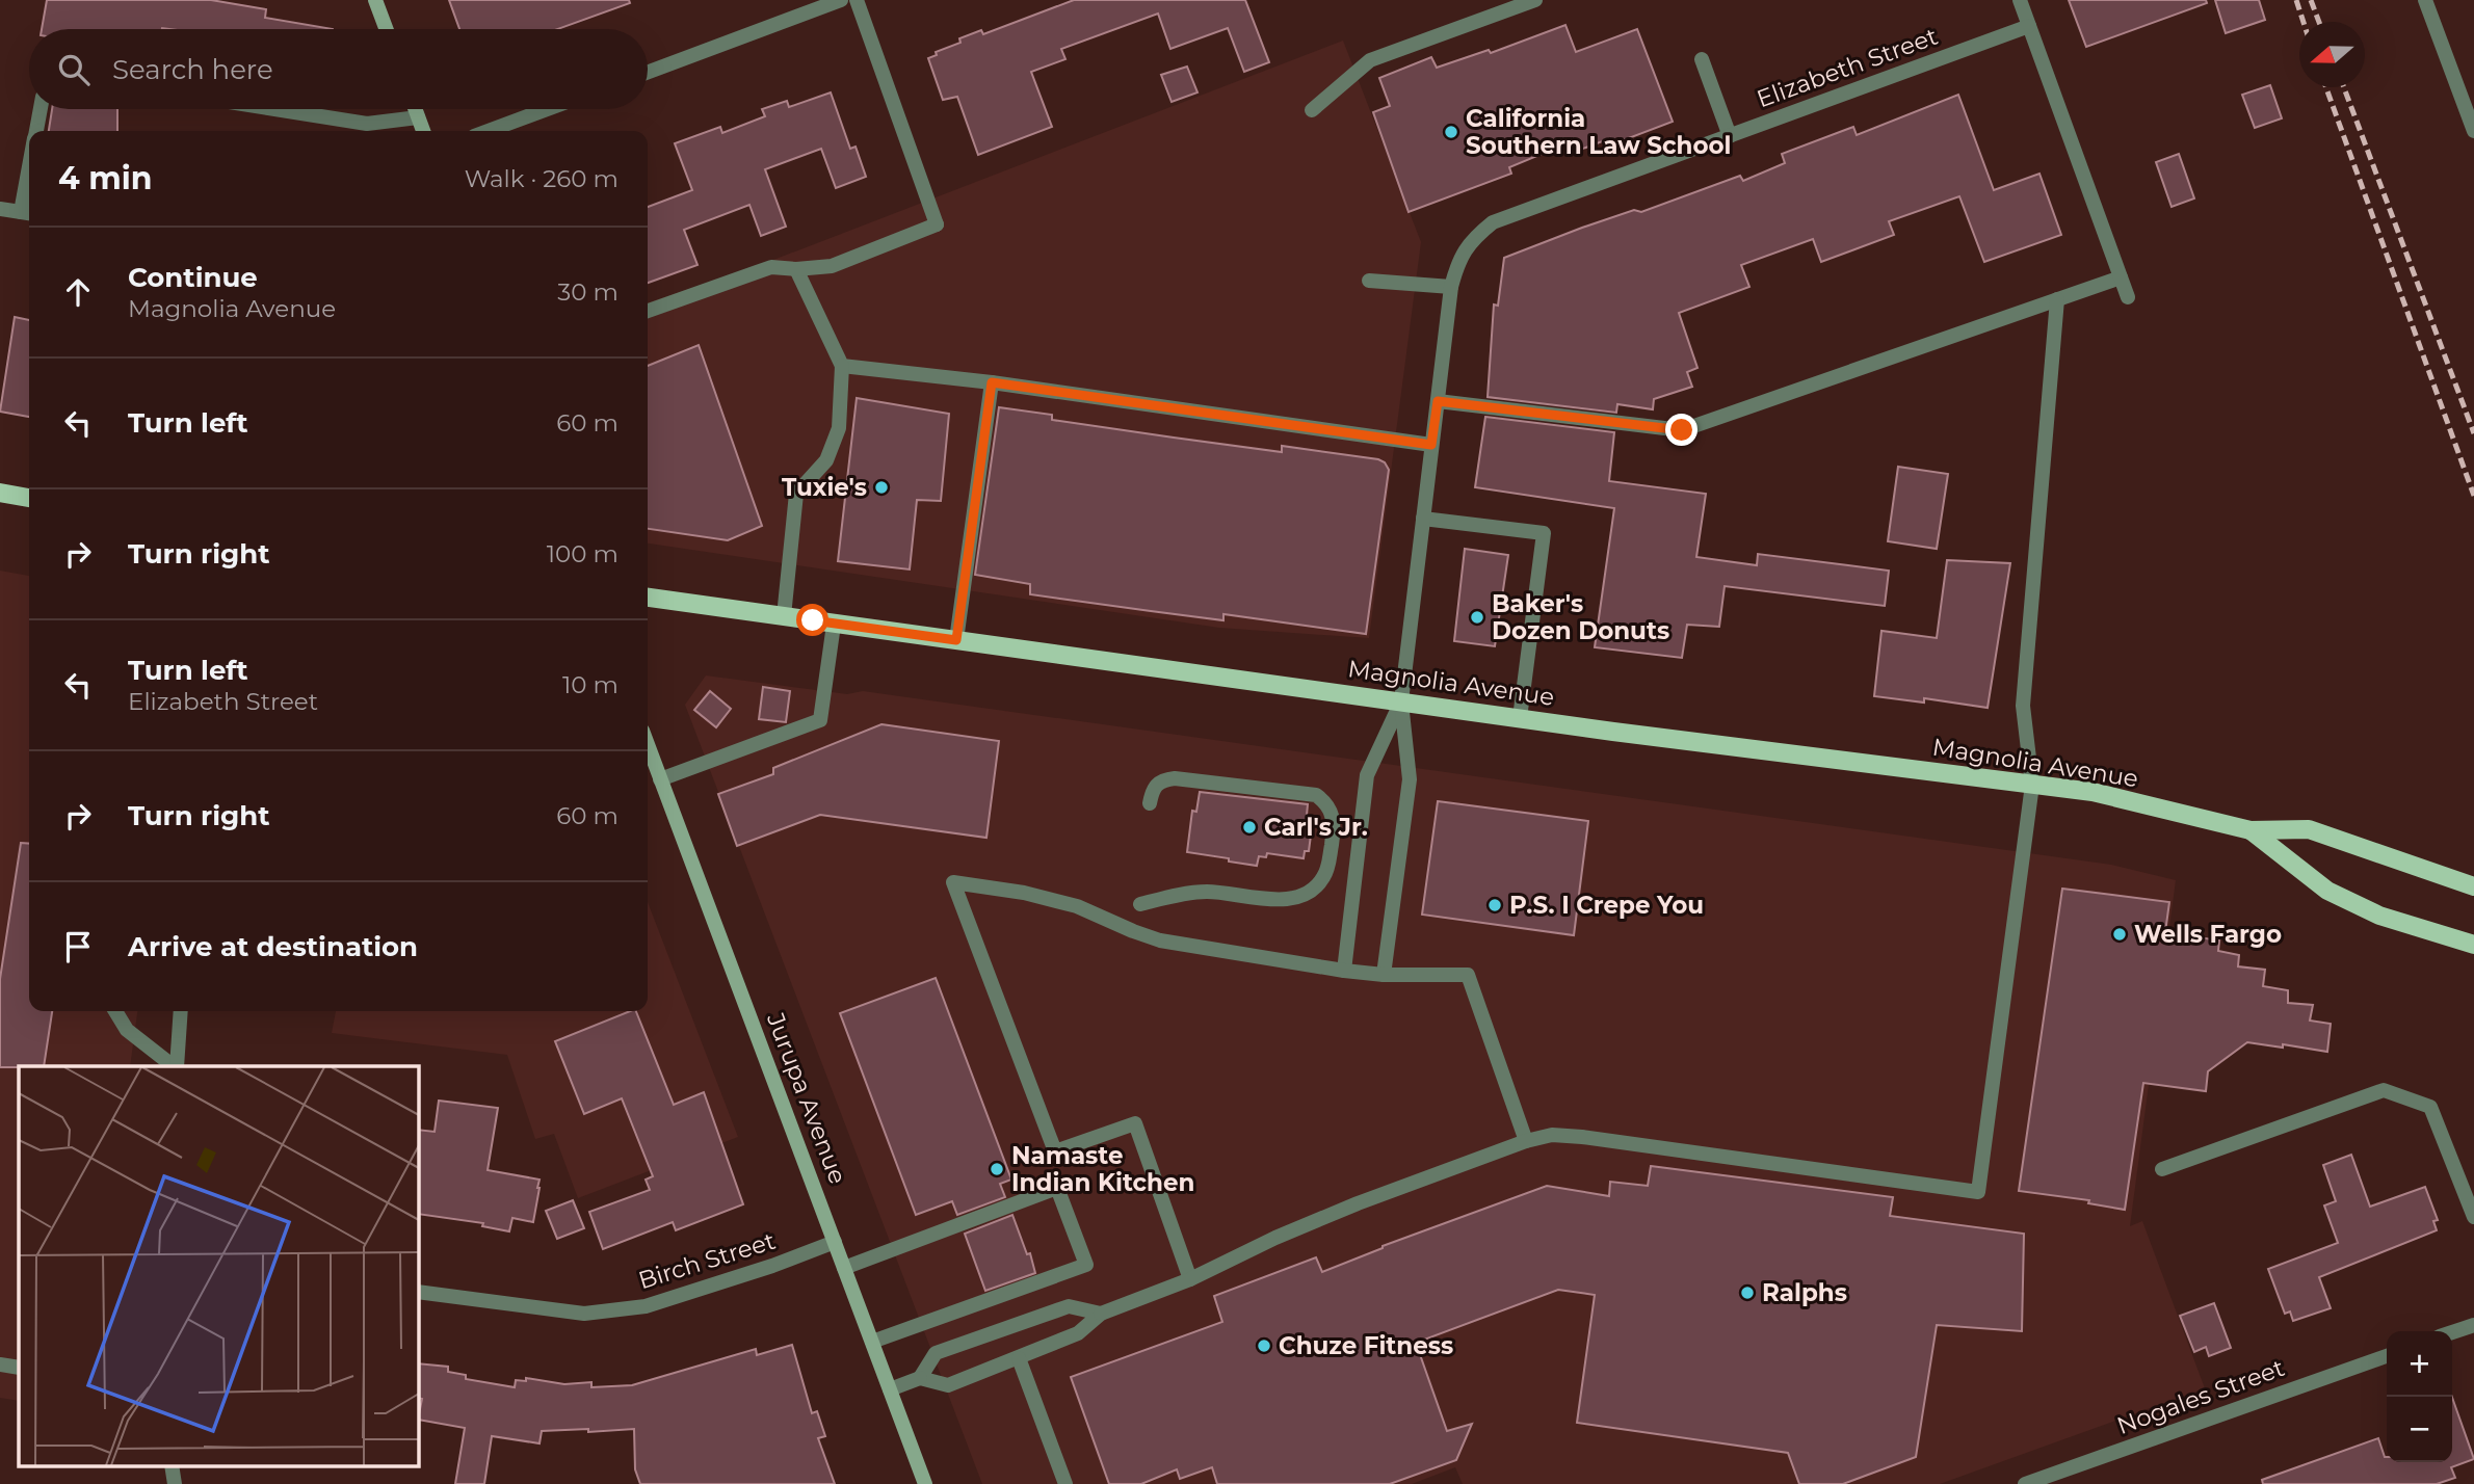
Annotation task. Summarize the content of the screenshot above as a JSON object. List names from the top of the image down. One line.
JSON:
{"streets":{"main road":["Magnolia Avenue","Jurupa Avenue"],"street":["Elizabeth Street","Birch Street","Nogales Street"]},"crossings":[["Elizabeth Street","Magnolia Avenue"],["Jurupa Avenue","Birch Street"]],"places":["California Southern Law School","Tuxie's","Baker's Dozen Donuts","Carl's Jr.","P.S. I Crepe You","Wells Fargo","Namaste Indian Kitchen","Ralphs","Chuze Fitness"],"north":"left","page":{"search":"Search here","heading":["4 min","Walk · 260 m"],"list":[["Continue","Magnolia Avenue","30 m"],["Turn left","60 m"],["Turn right","100 m"],["Turn left","Elizabeth Street","10 m"],["Turn right","60 m"],"Arrive at destination"],"map_buttons":["+","−"]}}
